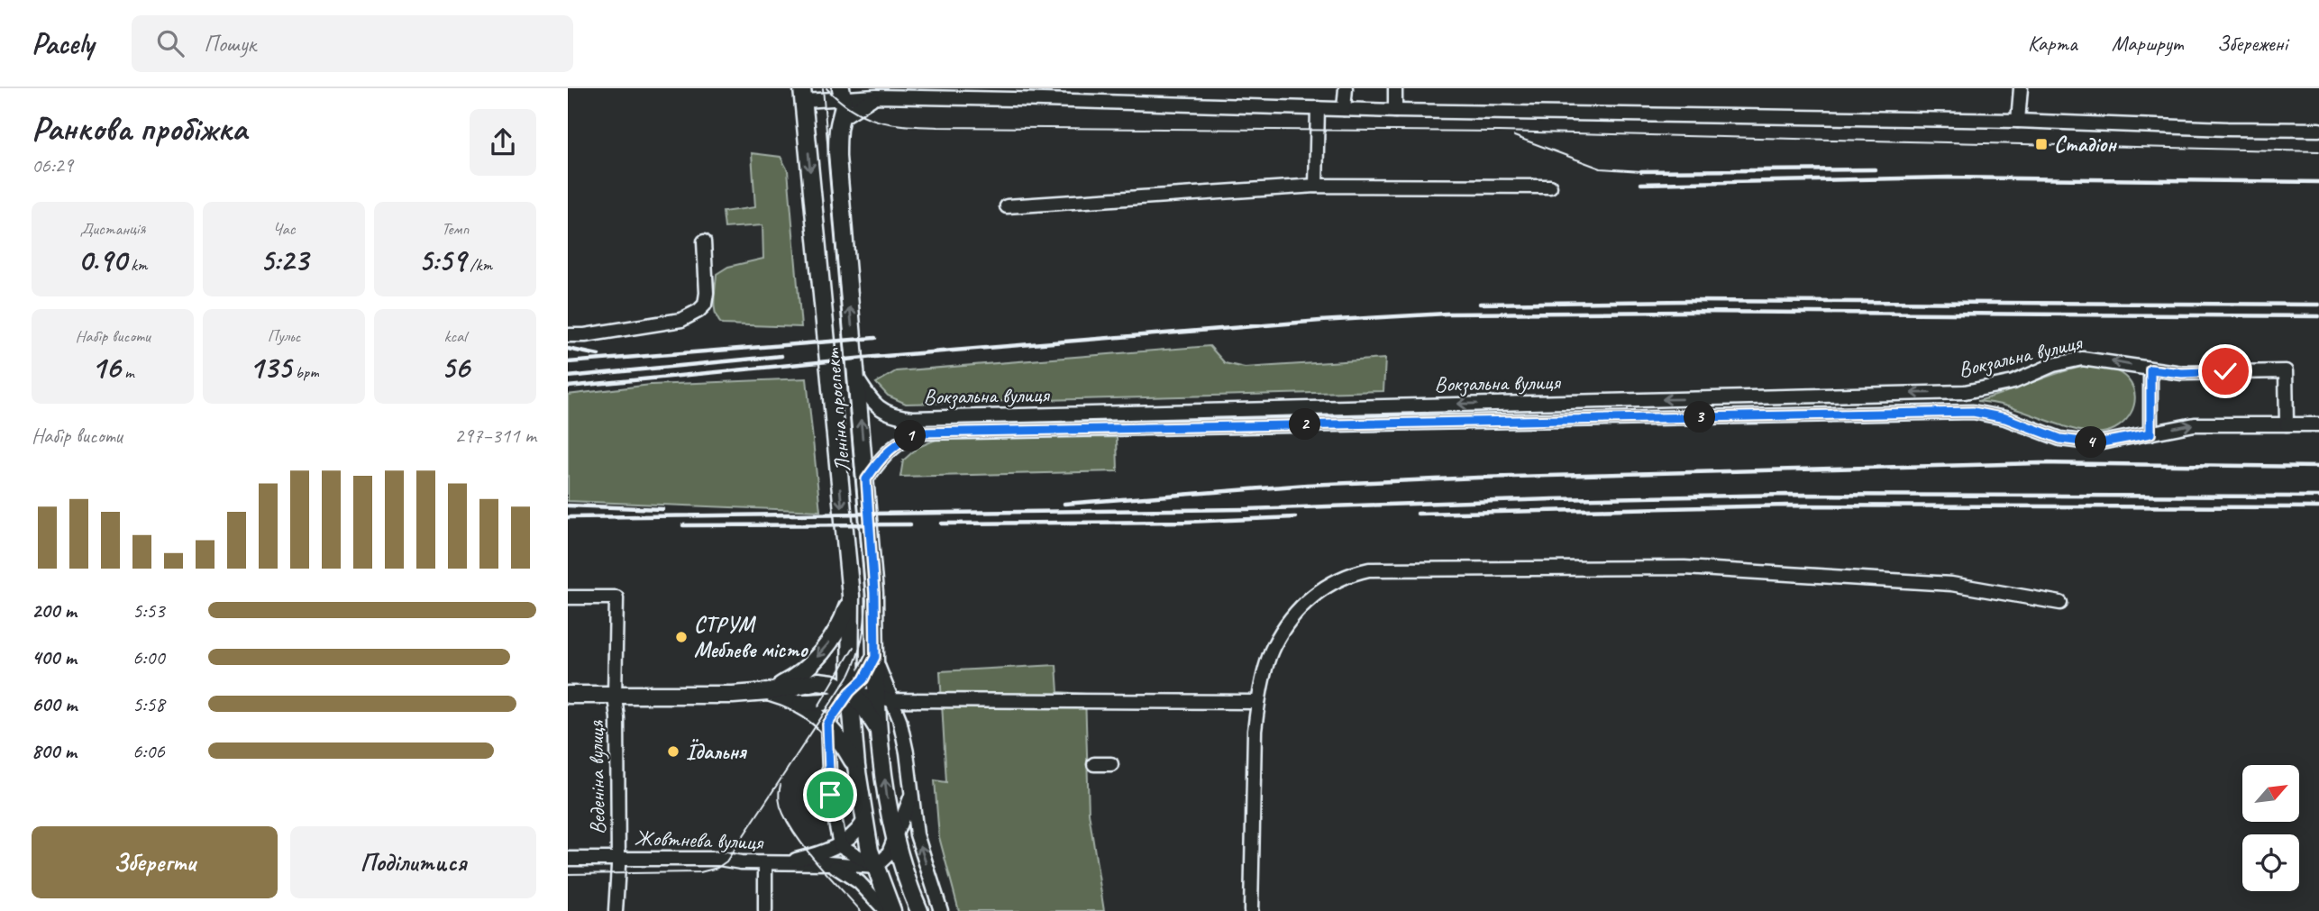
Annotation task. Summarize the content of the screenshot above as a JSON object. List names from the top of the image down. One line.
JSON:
{"streets":{"main road":["Леніна проспект"],"street":["Вокзальна вулиця","Веденіна вулиця","Жовтнева вулиця"]},"crossings":[["Вокзальна вулиця","Леніна проспект"],["Леніна проспект","Жовтнева вулиця"],["Веденіна вулиця","Жовтнева вулиця"]],"places":{"transit":["Стадіон"],"other":["СТРУМ Меблеве місто","Їдальня"]},"north":"top right","page":{"header":"Pacely","search":"Пошук","nav":["Карта","Маршрут","Збережені"],"heading":["Ранкова пробіжка","06:29"],"stats":[["Дистанція","0.90 km"],["Час","5:23"],["Темп","5:59 /km"],["Набір висоти","16 m"],["Пульс","135 bpm"],["kcal","56"]],"pins":["3","2","1","4"],"chart":["Набір висоти","297–311 m"],"list":[{"name":"200 m","note":"5:53"},{"name":"400 m","note":"6:00"},{"name":"600 m","note":"5:58"},{"name":"800 m","note":"6:06"}],"buttons":["Зберегти","Поділитися"]}}
